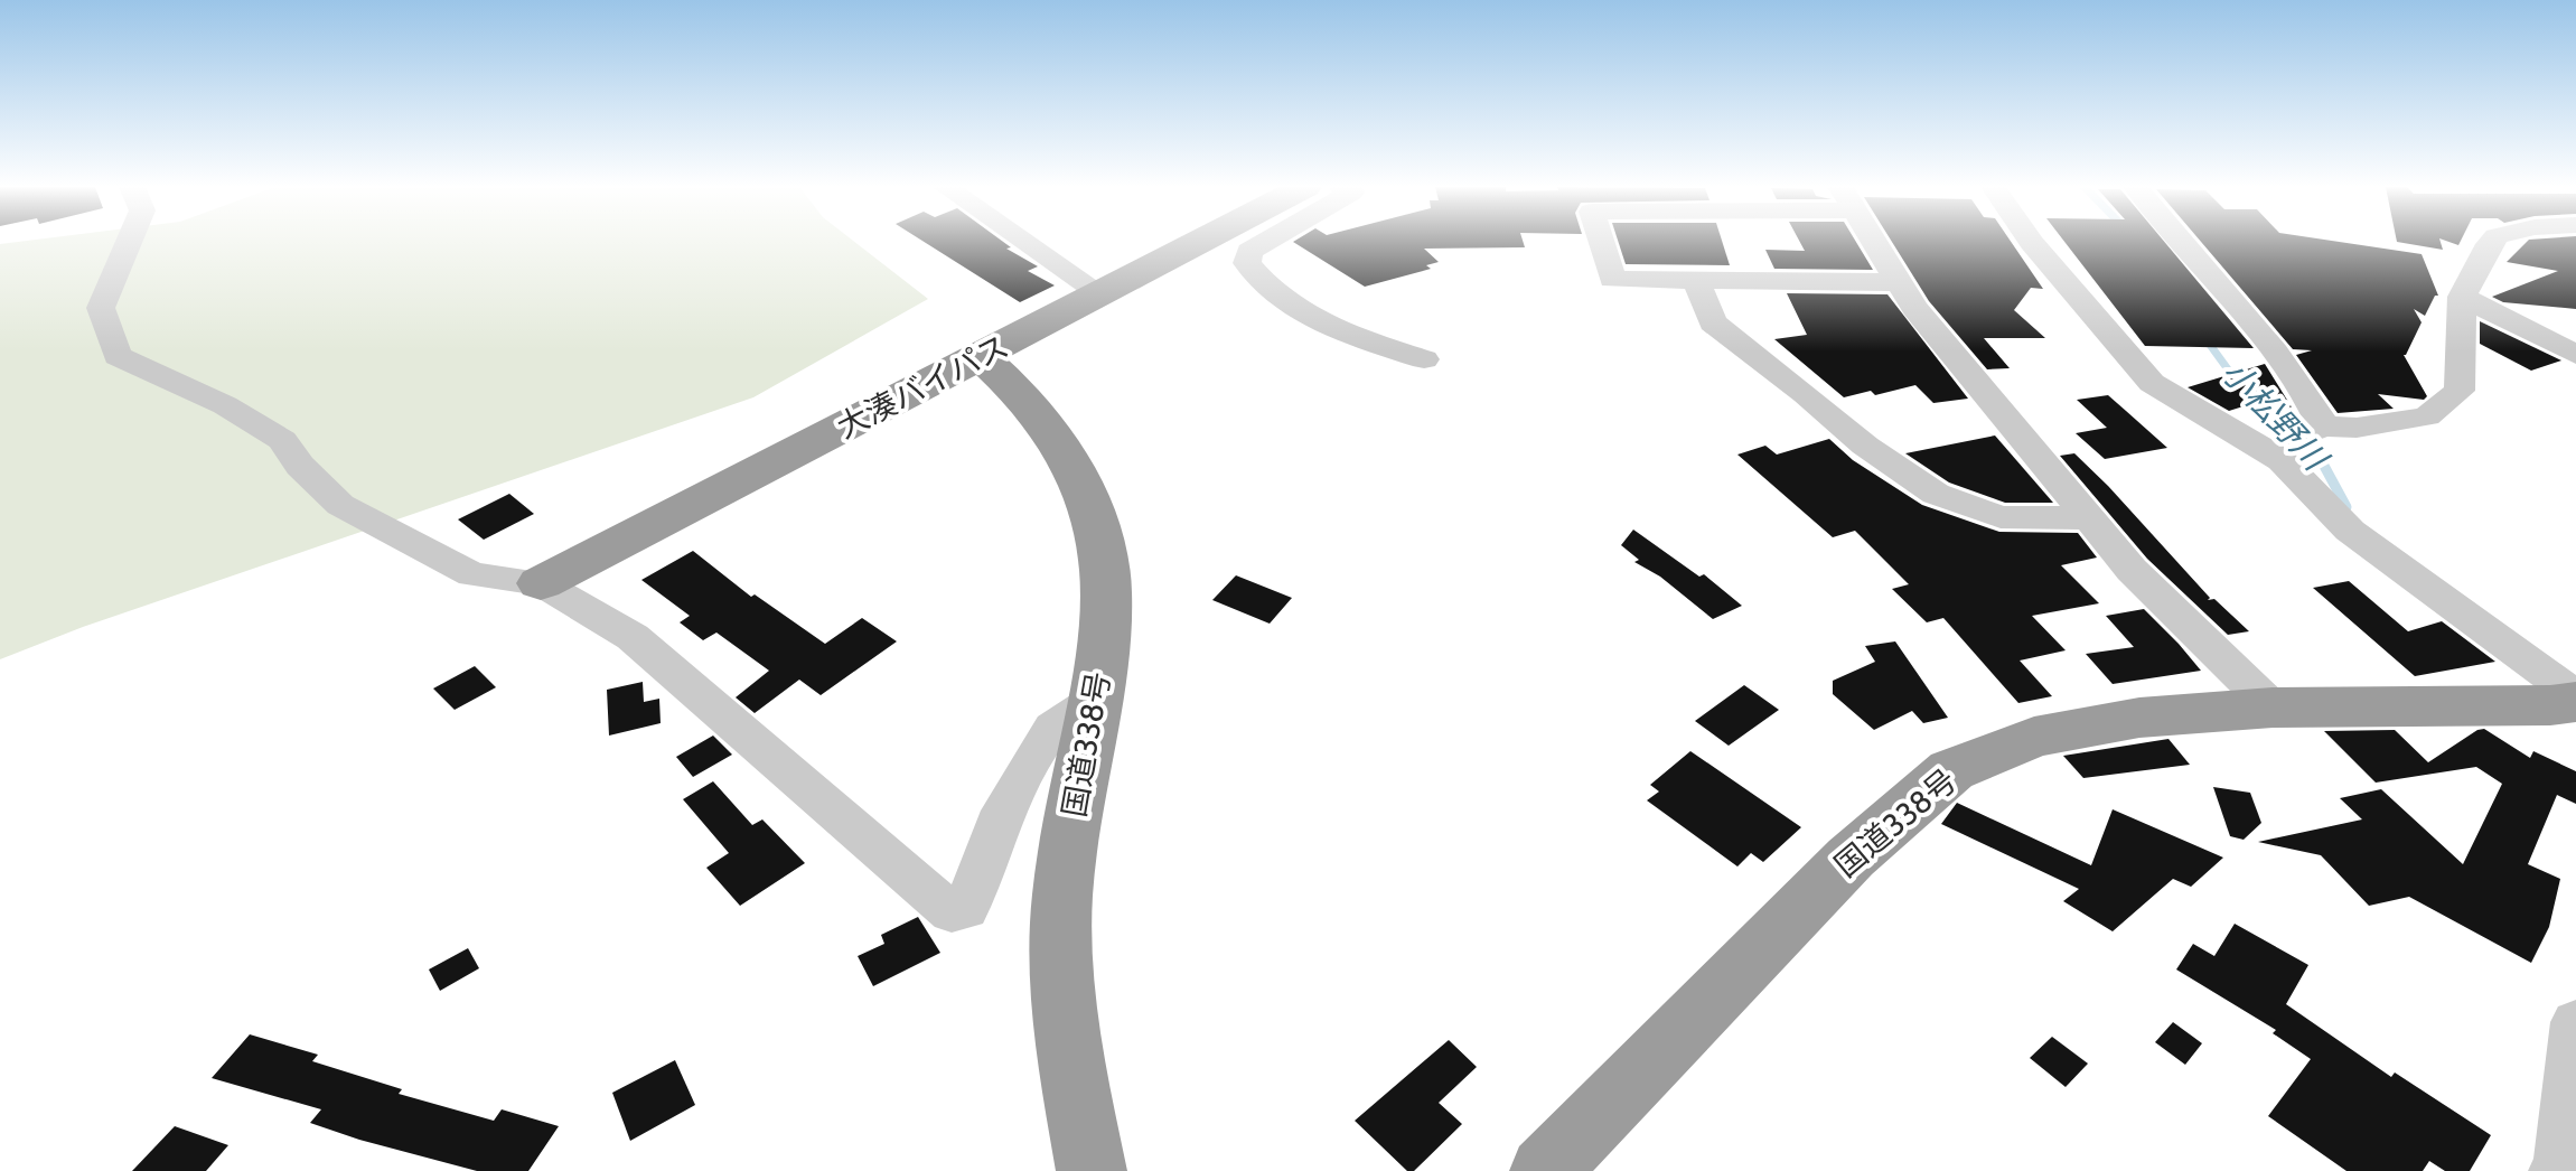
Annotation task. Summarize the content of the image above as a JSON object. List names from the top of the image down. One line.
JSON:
{"streets":{"highway":["大湊バイパス","国道338号"]},"crossings":[["大湊バイパス","国道338号"]],"water":["小松野川"]}
